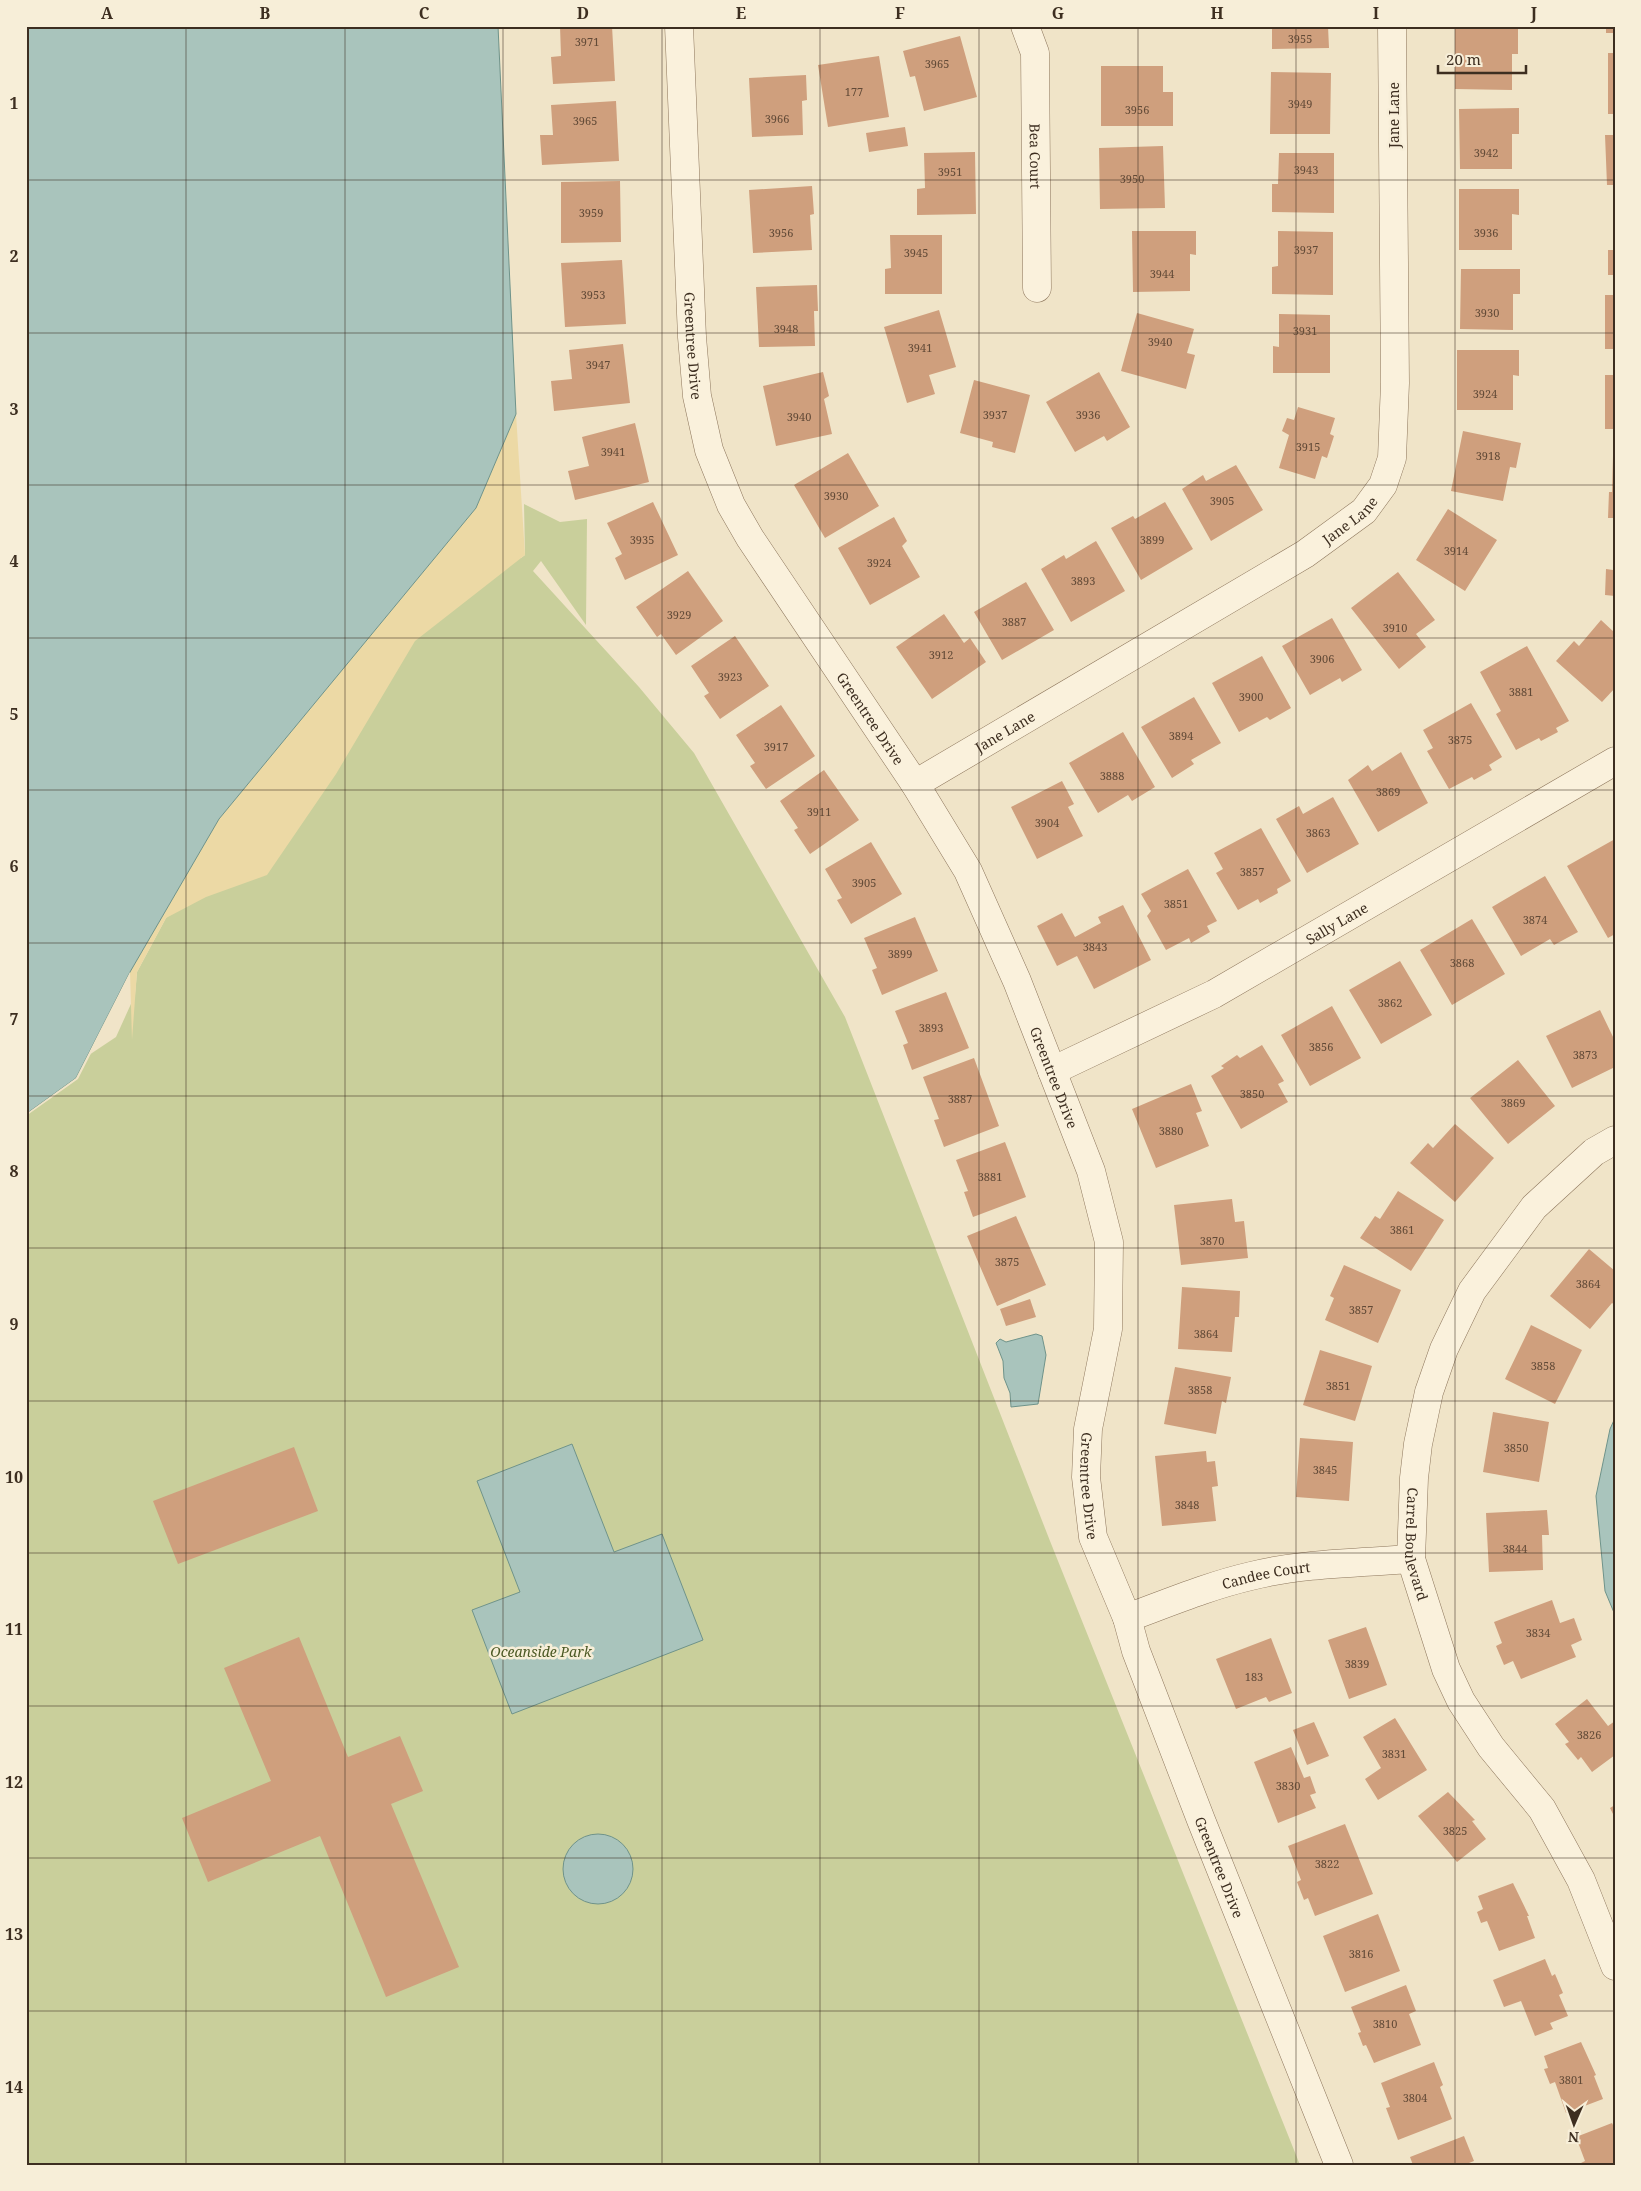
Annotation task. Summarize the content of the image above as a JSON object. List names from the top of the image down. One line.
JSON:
{"streets":{"street":["Jane Lane","Bea Court","Greentree Drive","Sally Lane","Carrel Boulevard","Candee Court"]},"crossings":[["Jane Lane","Greentree Drive"],["Greentree Drive","Sally Lane"],["Greentree Drive","Candee Court"],["Carrel Boulevard","Candee Court"]],"parks":["Oceanside Park"],"house_numbers":["3955","3971","3965","177","3949","3956","3966","3965","3942","3943","3951","3950","3959","3956","3936","3937","3945","3944","3953","3930","3948","3931","3940","3941","3947","3924","3937","3936","3940","3915","3941","3918","3930","3905","3935","3899","3914","3924","3893","3929","3887","3910","3912","3906","3923","3881","3900","3894","3875","3917","3888","3869","3911","3904","3863","3857","3905","3851","3874","3843","3899","3868","3862","3893","3856","3873","3850","3887","3869","3880","3881","3861","3870","3875","3864","3857","3864","3858","3851","3858","3850","3845","3848","3844","3834","3839","183","3826","3831","3830","3825","3822","3816","3810","3801","3804"],"scale_bar":"20 m","north":"bottom","grid":{"columns":["A","B","C","D","E","F","G","H","I","J"],"rows":["1","2","3","4","5","6","7","8","9","10","11","12","13","14"]}}
